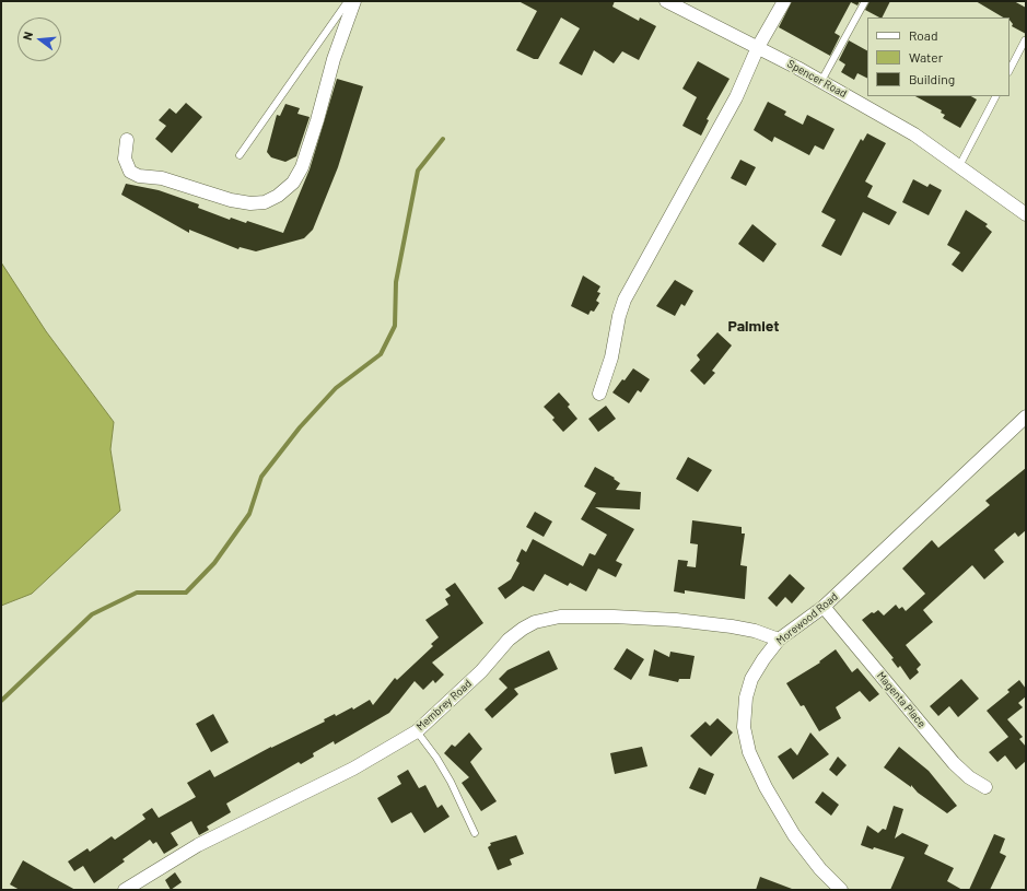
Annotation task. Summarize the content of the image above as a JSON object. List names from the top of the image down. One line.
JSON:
{"streets":{"street":["Spencer Road","Morewood Road","Magenta Place","Membrey Road"]},"crossings":[["Morewood Road","Magenta Place"],["Morewood Road","Membrey Road"]],"districts":["Palmiet"],"legend":["Road","Water","Building"],"north":"left"}
